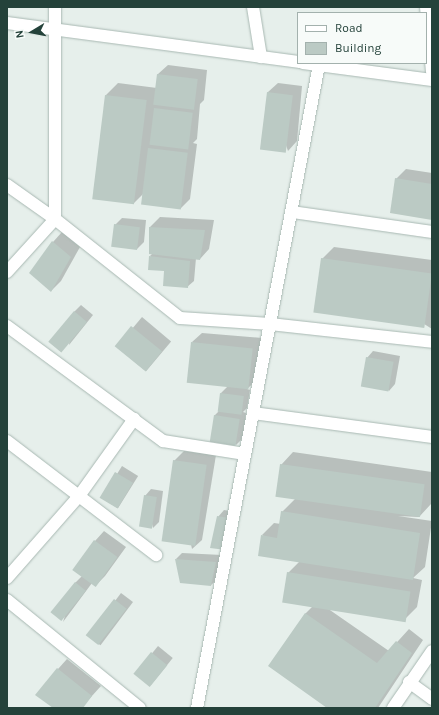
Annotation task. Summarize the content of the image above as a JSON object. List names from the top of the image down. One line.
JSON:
{"legend":["Road","Building"],"north":"left"}
